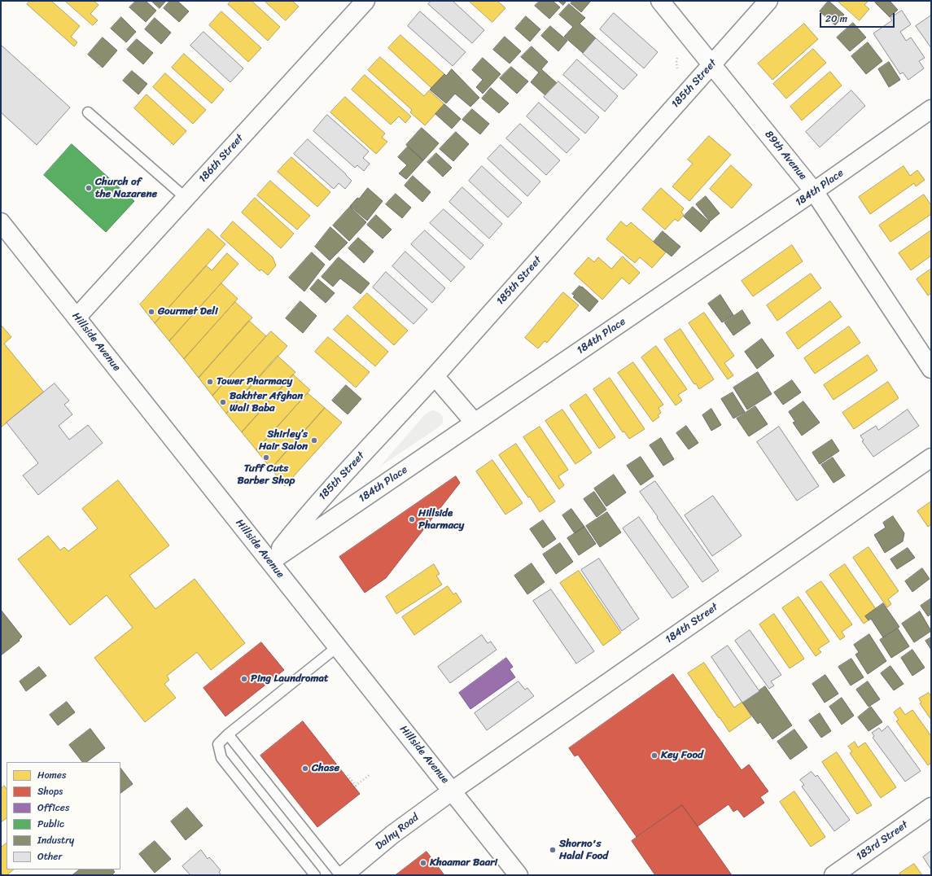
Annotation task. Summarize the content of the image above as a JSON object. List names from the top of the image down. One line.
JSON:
{"streets":{"street":["185th Street","89th Avenue","186th Street","184th Place","Hillside Avenue","184th Street","Dalny Road","183rd Street"]},"crossings":[["185th Street","89th Avenue"],["185th Street","184th Place"],["185th Street","Hillside Avenue"],["89th Avenue","184th Place"],["186th Street","Hillside Avenue"],["184th Place","Hillside Avenue"],["Hillside Avenue","184th Street"],["Hillside Avenue","Dalny Road"],["184th Street","Dalny Road"]],"places":["Church of the Nazarene","Gourmet Deli","Tower Pharmacy","Bakhter Afghan Wali Baba","Shirley’s Hair Salon","Tuff Cuts Barber Shop","Hillside Pharmacy","Ping Laundromat","Key Food","Chase","Shorno's Halal Food","Khaamar Baari"],"legend":["Homes","Shops","Offices","Public","Industry","Other"],"scale_bar":"20 m"}
